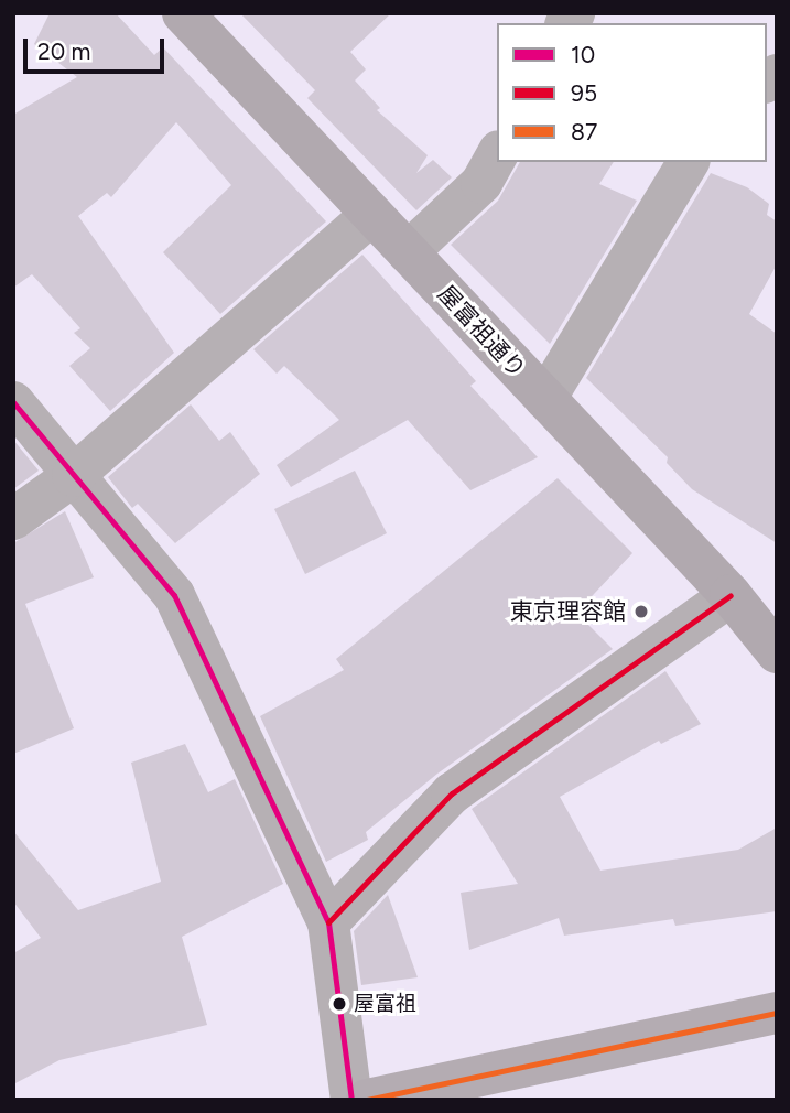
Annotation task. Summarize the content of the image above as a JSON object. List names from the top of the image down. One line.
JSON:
{"streets":{"main road":["屋富祖通り"]},"places":["東京理容館","屋富祖"],"lines":["transit line 10","transit line 95","transit line 87"],"legend":["10","95","87"],"scale_bar":"20 m"}
